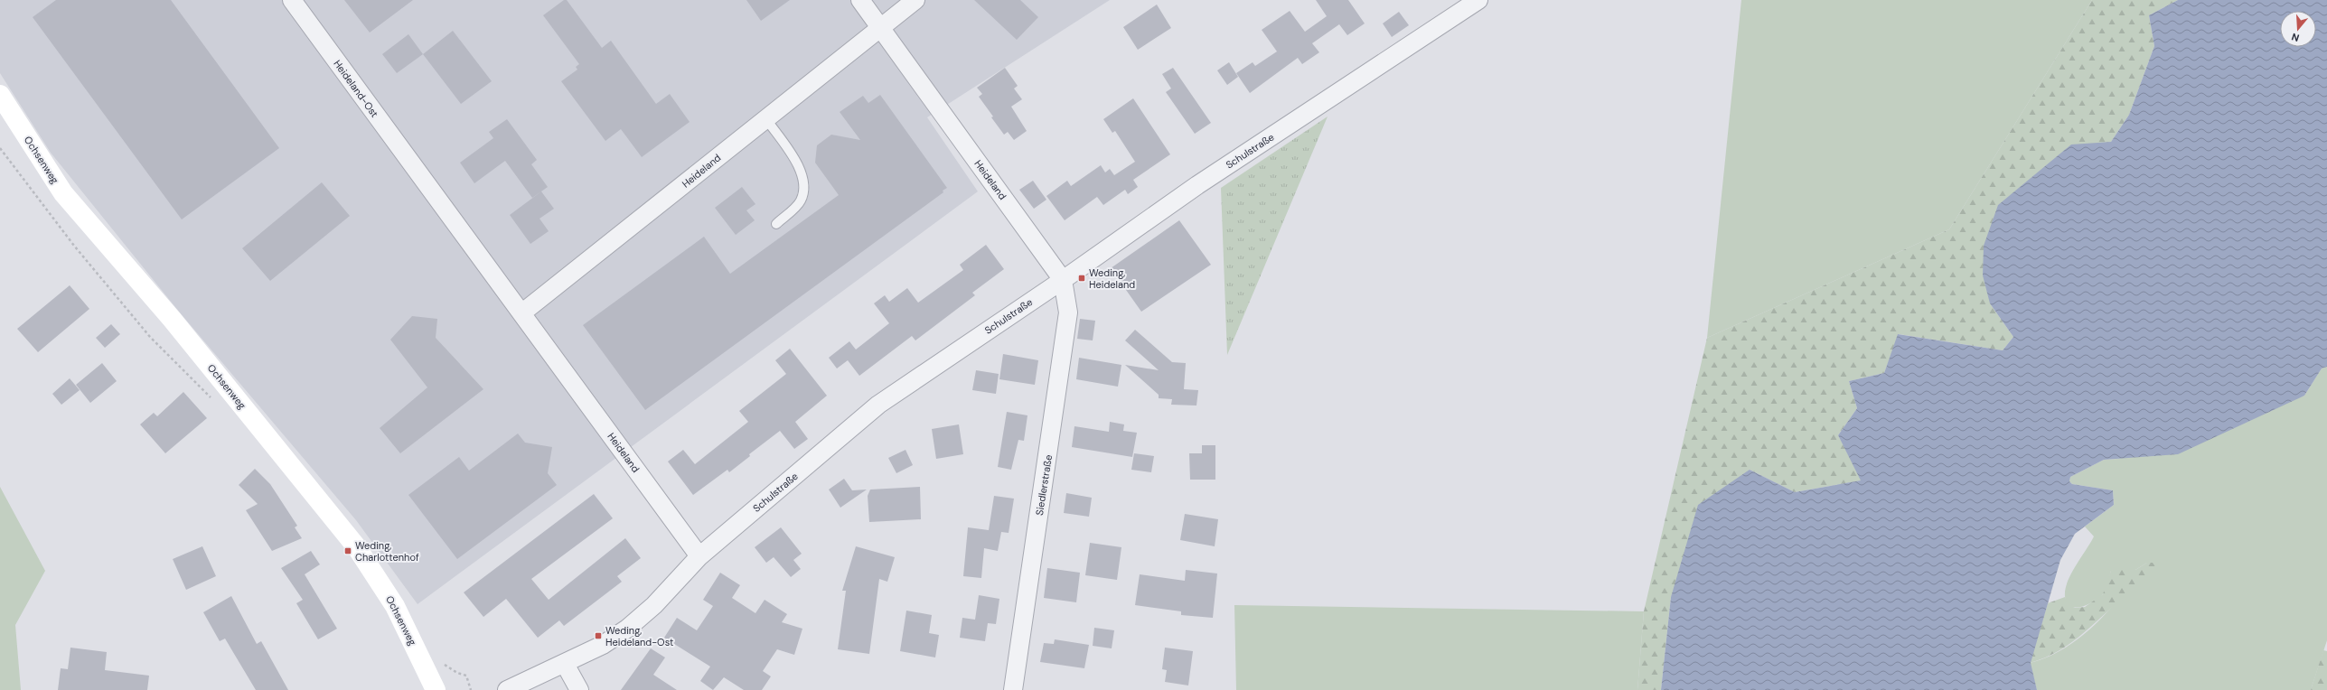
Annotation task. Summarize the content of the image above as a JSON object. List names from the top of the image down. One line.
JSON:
{"streets":{"main road":["Ochsenweg"],"street":["Heideland-Ost","Schulstraße","Heideland","Siedlerstraße"]},"crossings":[["Heideland-Ost","Heideland"],["Schulstraße","Heideland"],["Schulstraße","Siedlerstraße"],["Heideland","Siedlerstraße"]],"places":{"transit":["Weding, Heideland","Weding, Charlottenhof","Weding, Heideland-Ost"]},"north":"bottom"}
